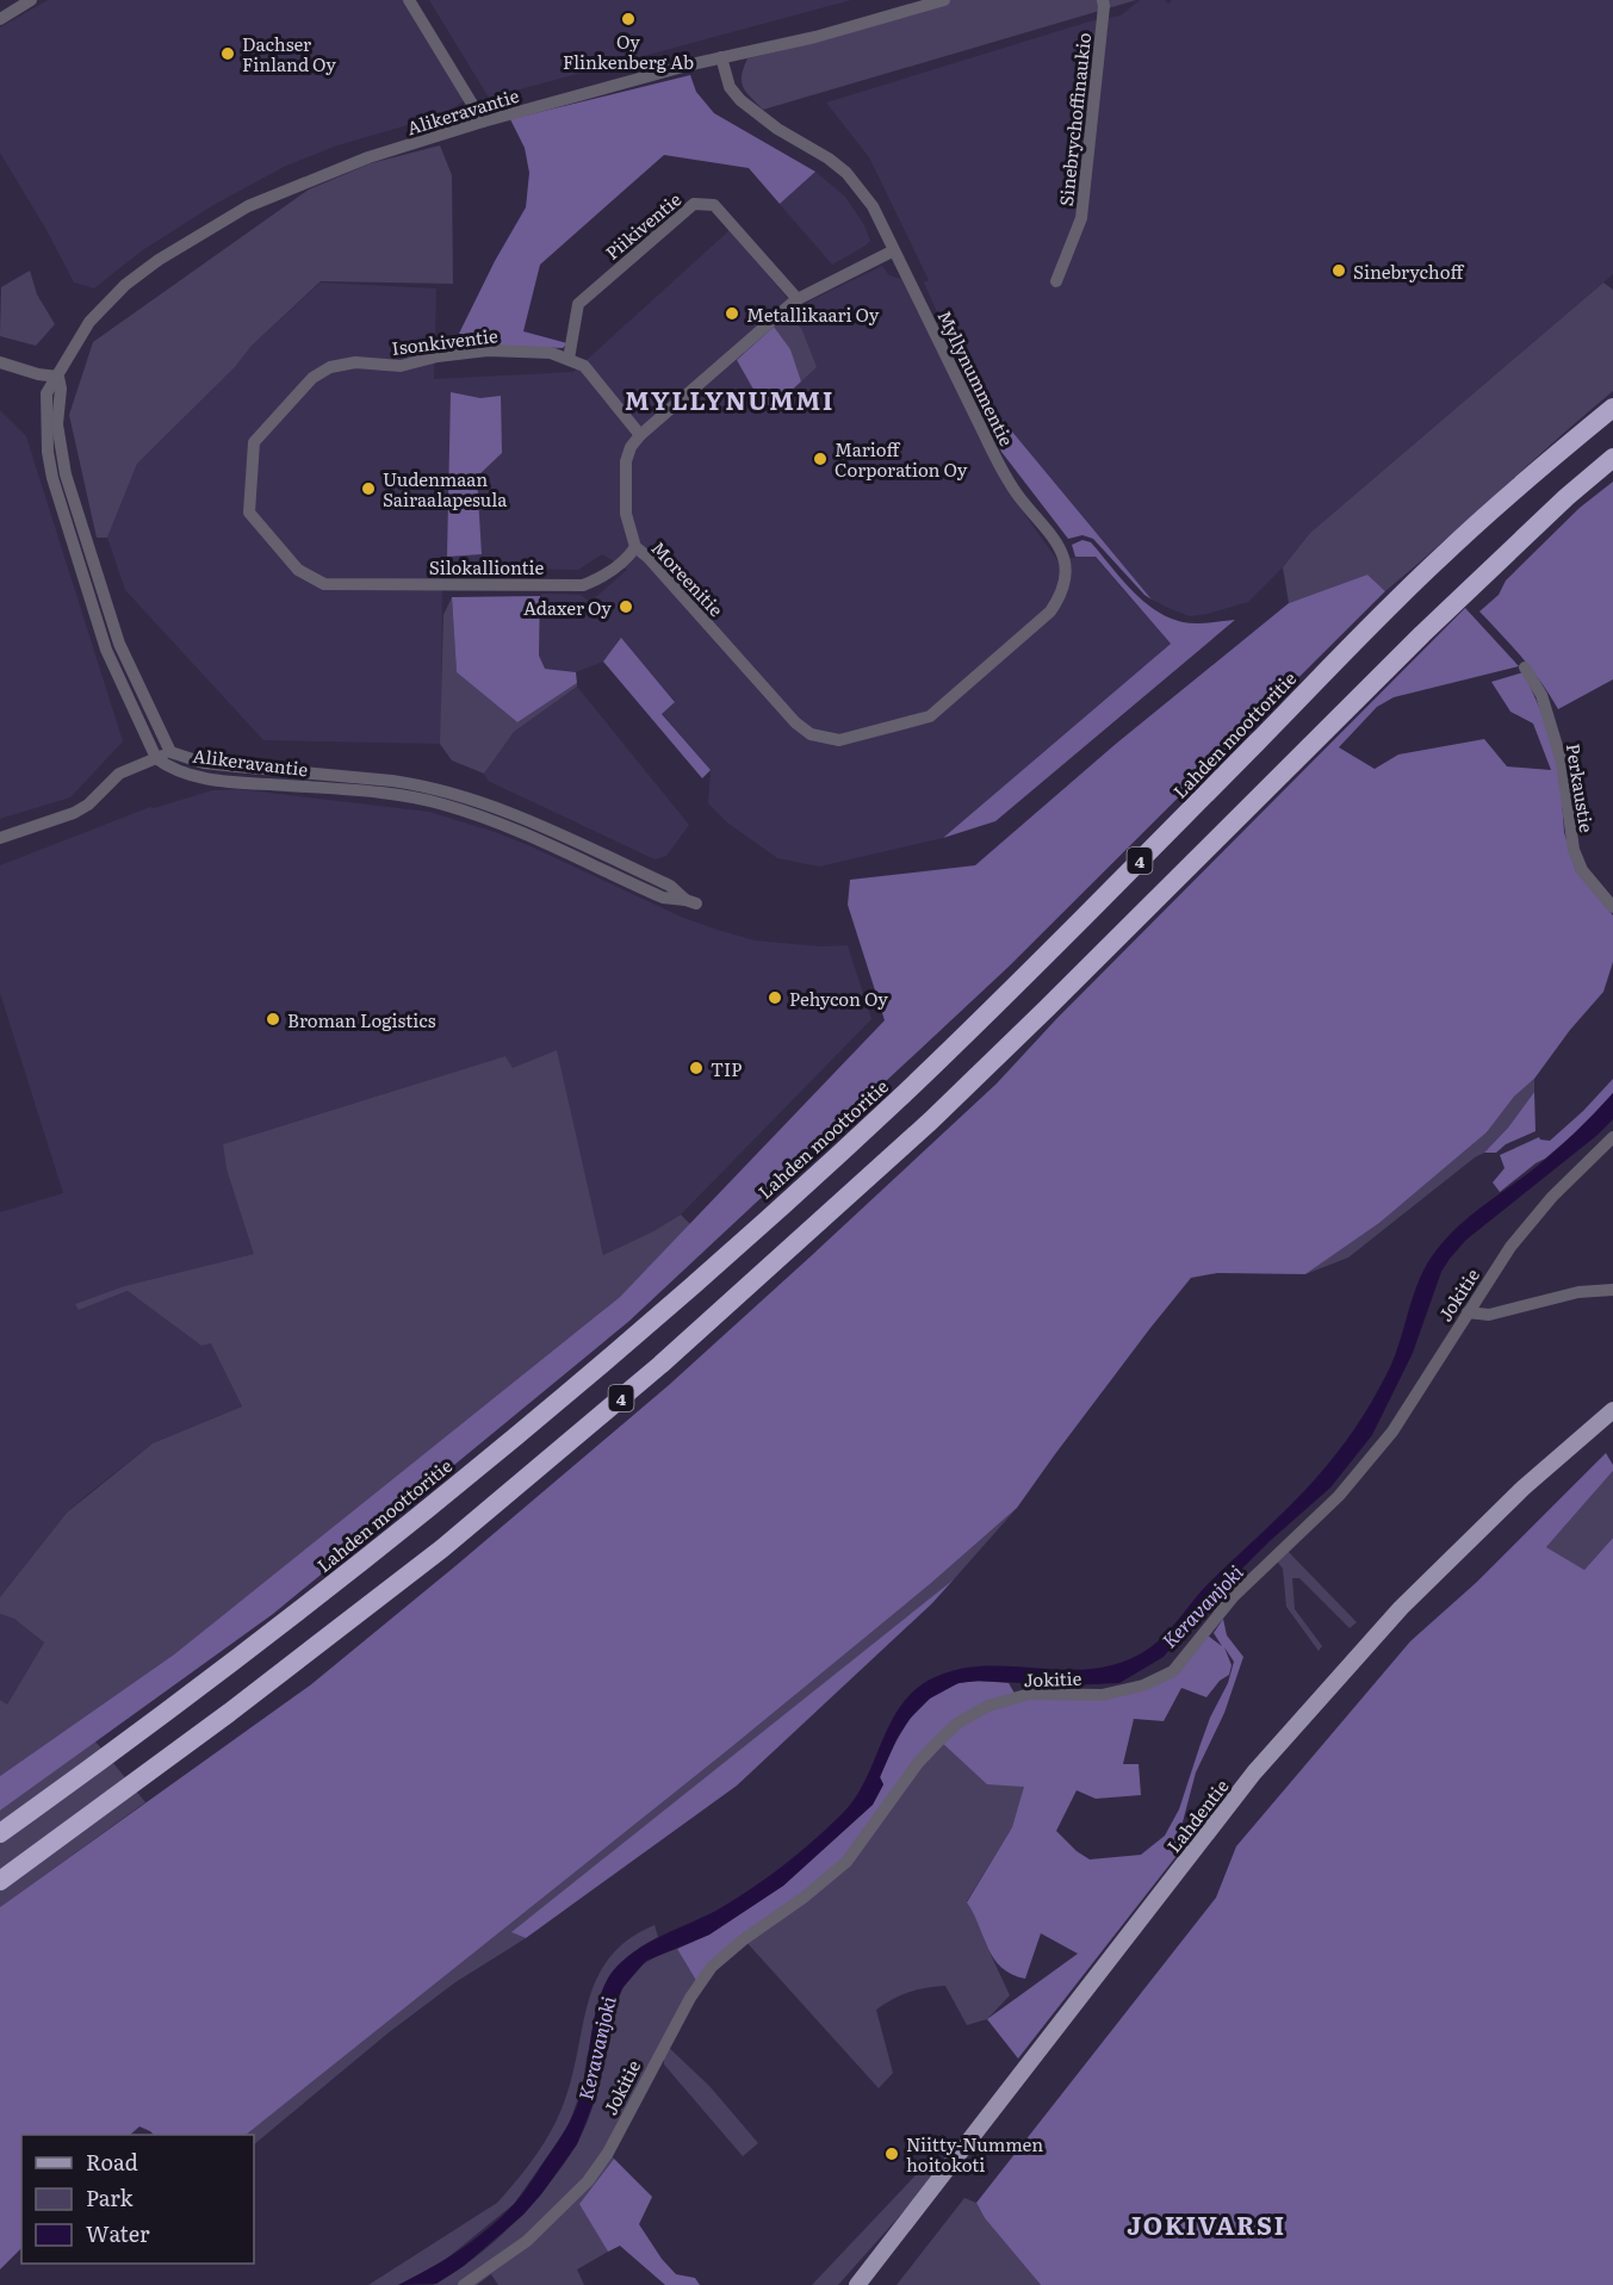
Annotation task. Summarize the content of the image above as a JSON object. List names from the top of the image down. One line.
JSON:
{"streets":{"highway":["Lahden moottoritie","4"],"main road":["Lahdentie"],"street":["Alikeravantie","Sinebrychoffinaukio","Piikiventie","Isonkiventie","Myllynummentie","Silokalliontie","Moreenitie","Perkaustie","Jokitie"]},"crossings":[["Alikeravantie","Myllynummentie"],["Piikiventie","Isonkiventie"],["Piikiventie","Moreenitie"],["Isonkiventie","Silokalliontie"],["Isonkiventie","Moreenitie"],["Myllynummentie","Moreenitie"],["Silokalliontie","Moreenitie"]],"districts":["MYLLYNUMMI","JOKIVARSI"],"water":["Keravanjoki"],"places":["Oy Flinkenberg Ab","Dachser Finland Oy","Sinebrychoff","Metallikaari Oy","Marioff Corporation Oy","Uudenmaan Sairaalapesula","Adaxer Oy","Pehycon Oy","Broman Logistics","TIP","Niitty-Nummen hoitokoti"],"legend":["Road","Park","Water"]}
